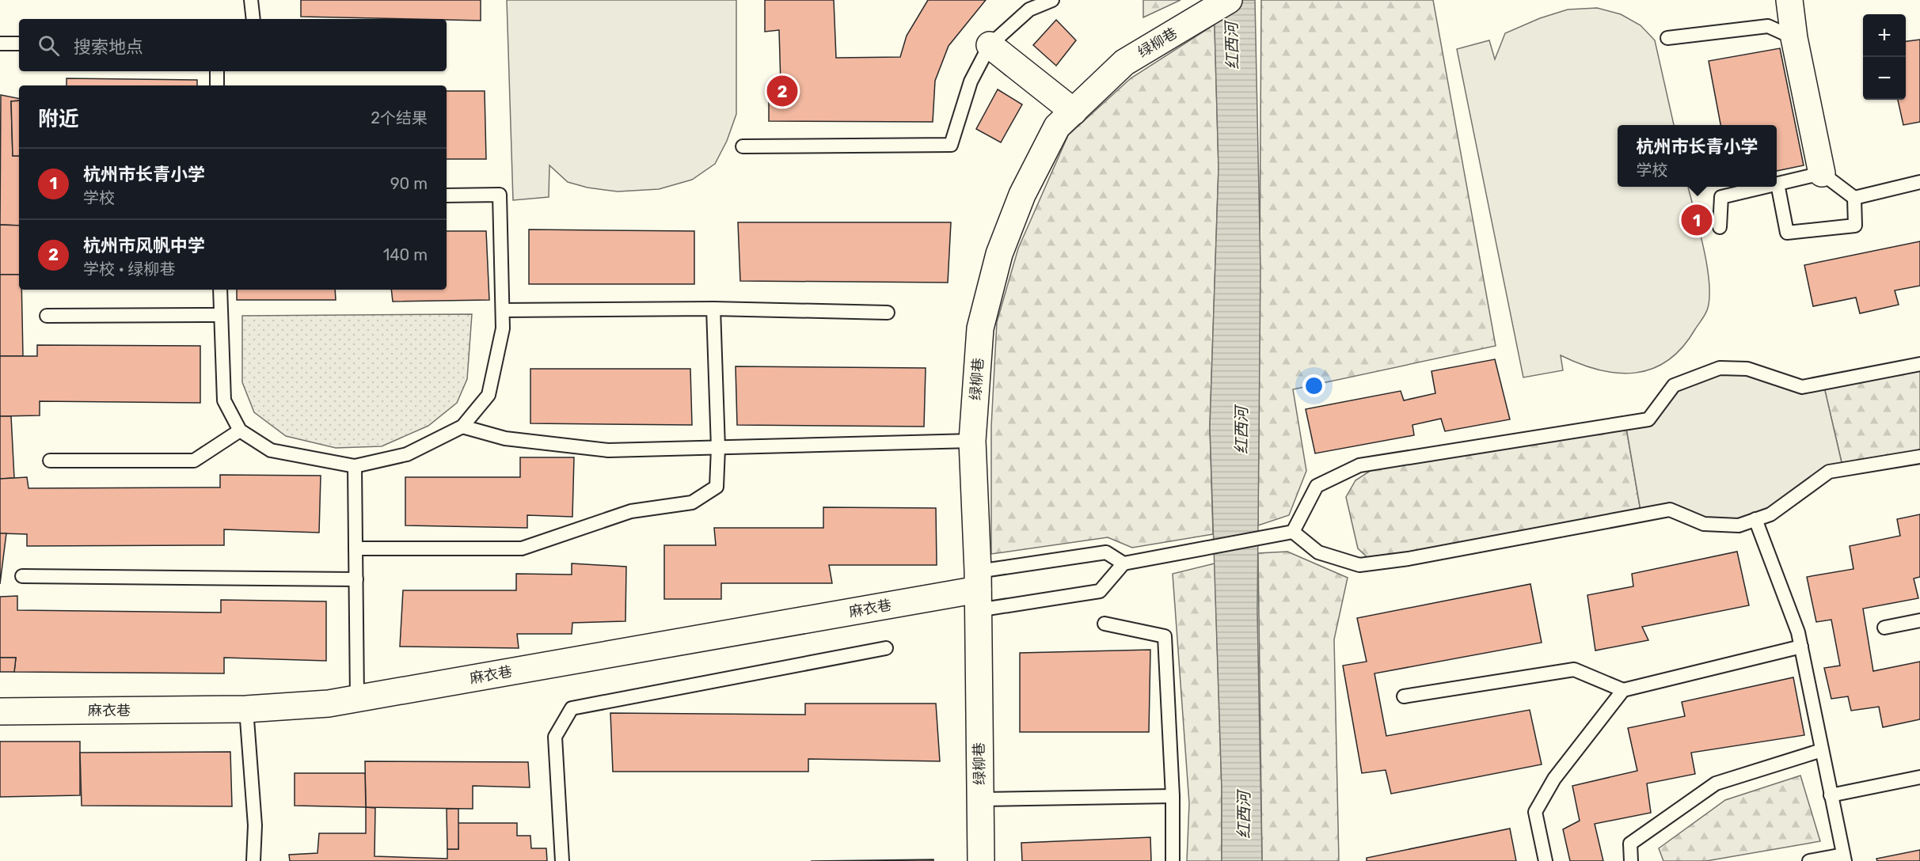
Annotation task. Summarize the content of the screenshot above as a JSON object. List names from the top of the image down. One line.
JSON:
{"streets":{"street":["绿柳巷","麻衣巷"]},"crossings":[["绿柳巷","麻衣巷"]],"water":["红西河"],"page":{"map_buttons":["+","−"],"search":"搜索地点","pins":["2","1"],"heading":["附近","2个结果"],"popup":["杭州市长青小学","学校"],"list":[{"mark":"1","name":"杭州市长青小学","note":"学校","value":"90 m"},{"mark":"2","name":"杭州市风帆中学","note":"学校 · 绿柳巷","value":"140 m"}]}}
